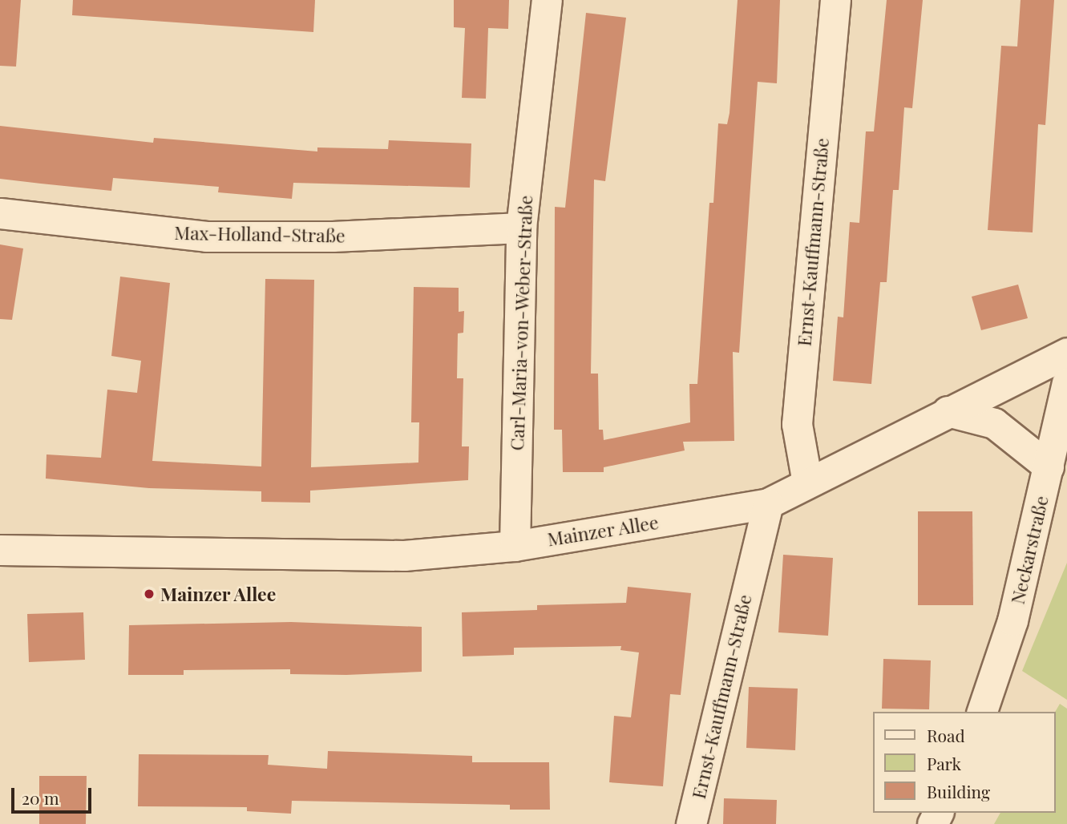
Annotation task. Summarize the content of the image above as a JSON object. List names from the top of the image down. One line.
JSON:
{"streets":{"street":["Max-Holland-Straße","Ernst-Kauffmann-Straße","Carl-Maria-von-Weber-Straße","Mainzer Allee","Neckarstraße"]},"crossings":[["Max-Holland-Straße","Carl-Maria-von-Weber-Straße"],["Ernst-Kauffmann-Straße","Mainzer Allee"],["Carl-Maria-von-Weber-Straße","Mainzer Allee"]],"places":["Mainzer Allee"],"legend":["Road","Park","Building"],"scale_bar":"20 m"}
